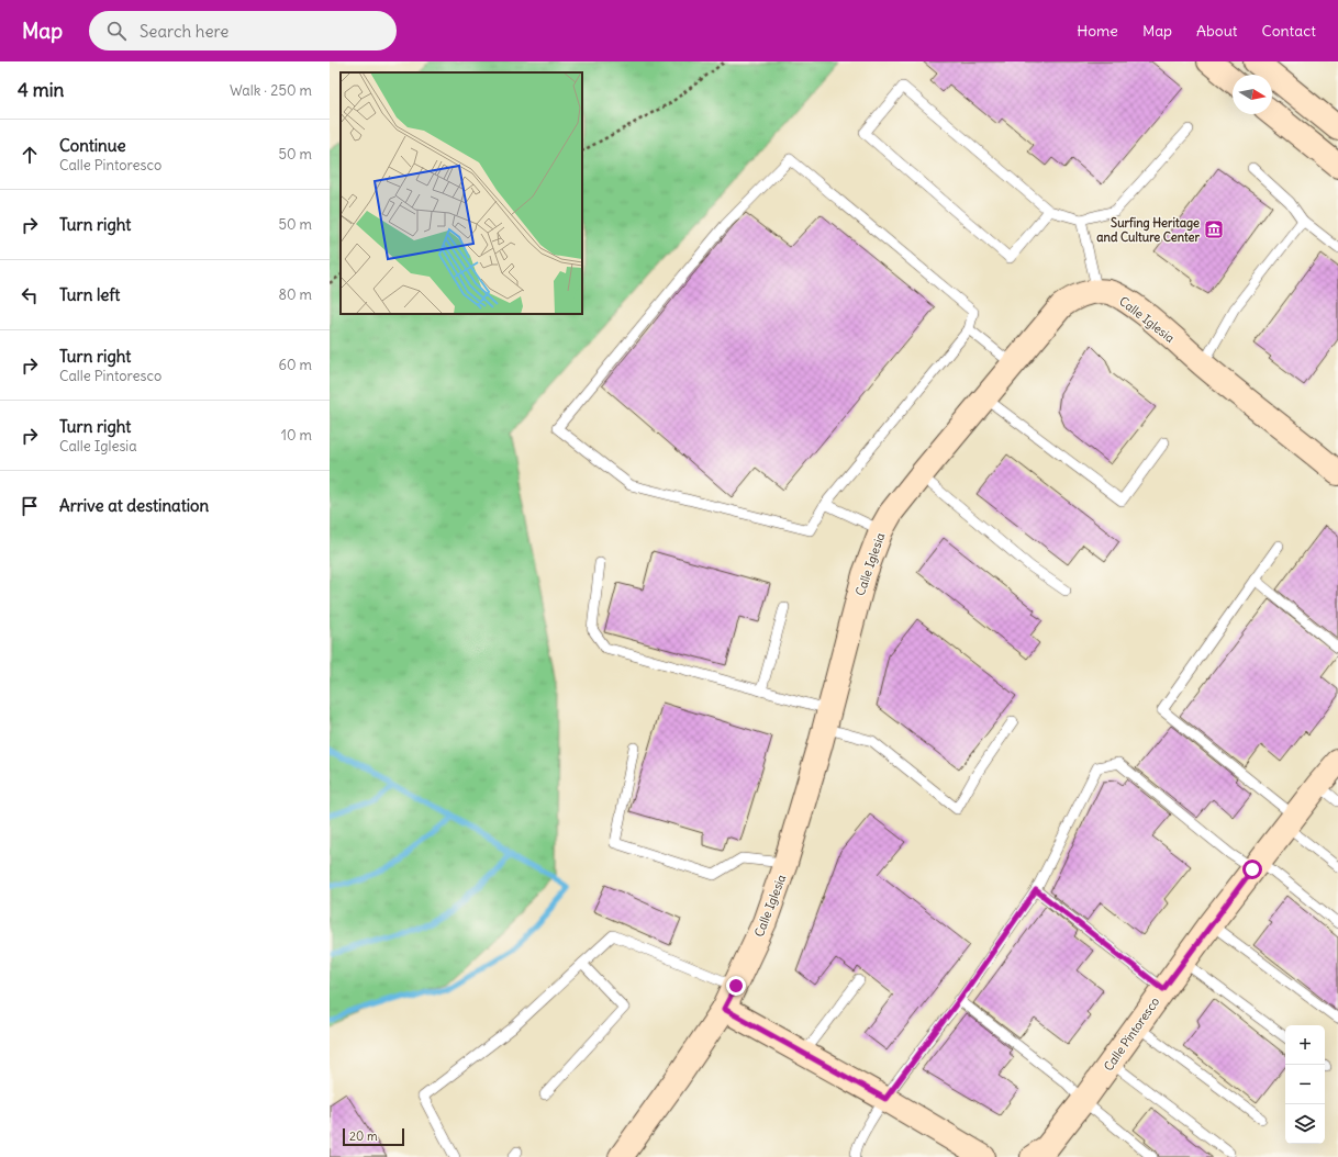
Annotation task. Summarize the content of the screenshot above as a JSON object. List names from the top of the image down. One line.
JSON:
{"streets":{"street":["Calle Iglesia","Calle Pintoresco"]},"places":{"museum":["Surfing Heritage and Culture Center"]},"scale_bar":"20 m","north":"right","page":{"header":"Map","search":"Search here","nav":["Home","Map","About","Contact"],"heading":["4 min","Walk · 250 m"],"list":[["Continue","Calle Pintoresco","50 m"],["Turn right","50 m"],["Turn left","80 m"],["Turn right","Calle Pintoresco","60 m"],["Turn right","Calle Iglesia","10 m"],"Arrive at destination"],"map_buttons":["+","−"],"scale":"20 m"}}
